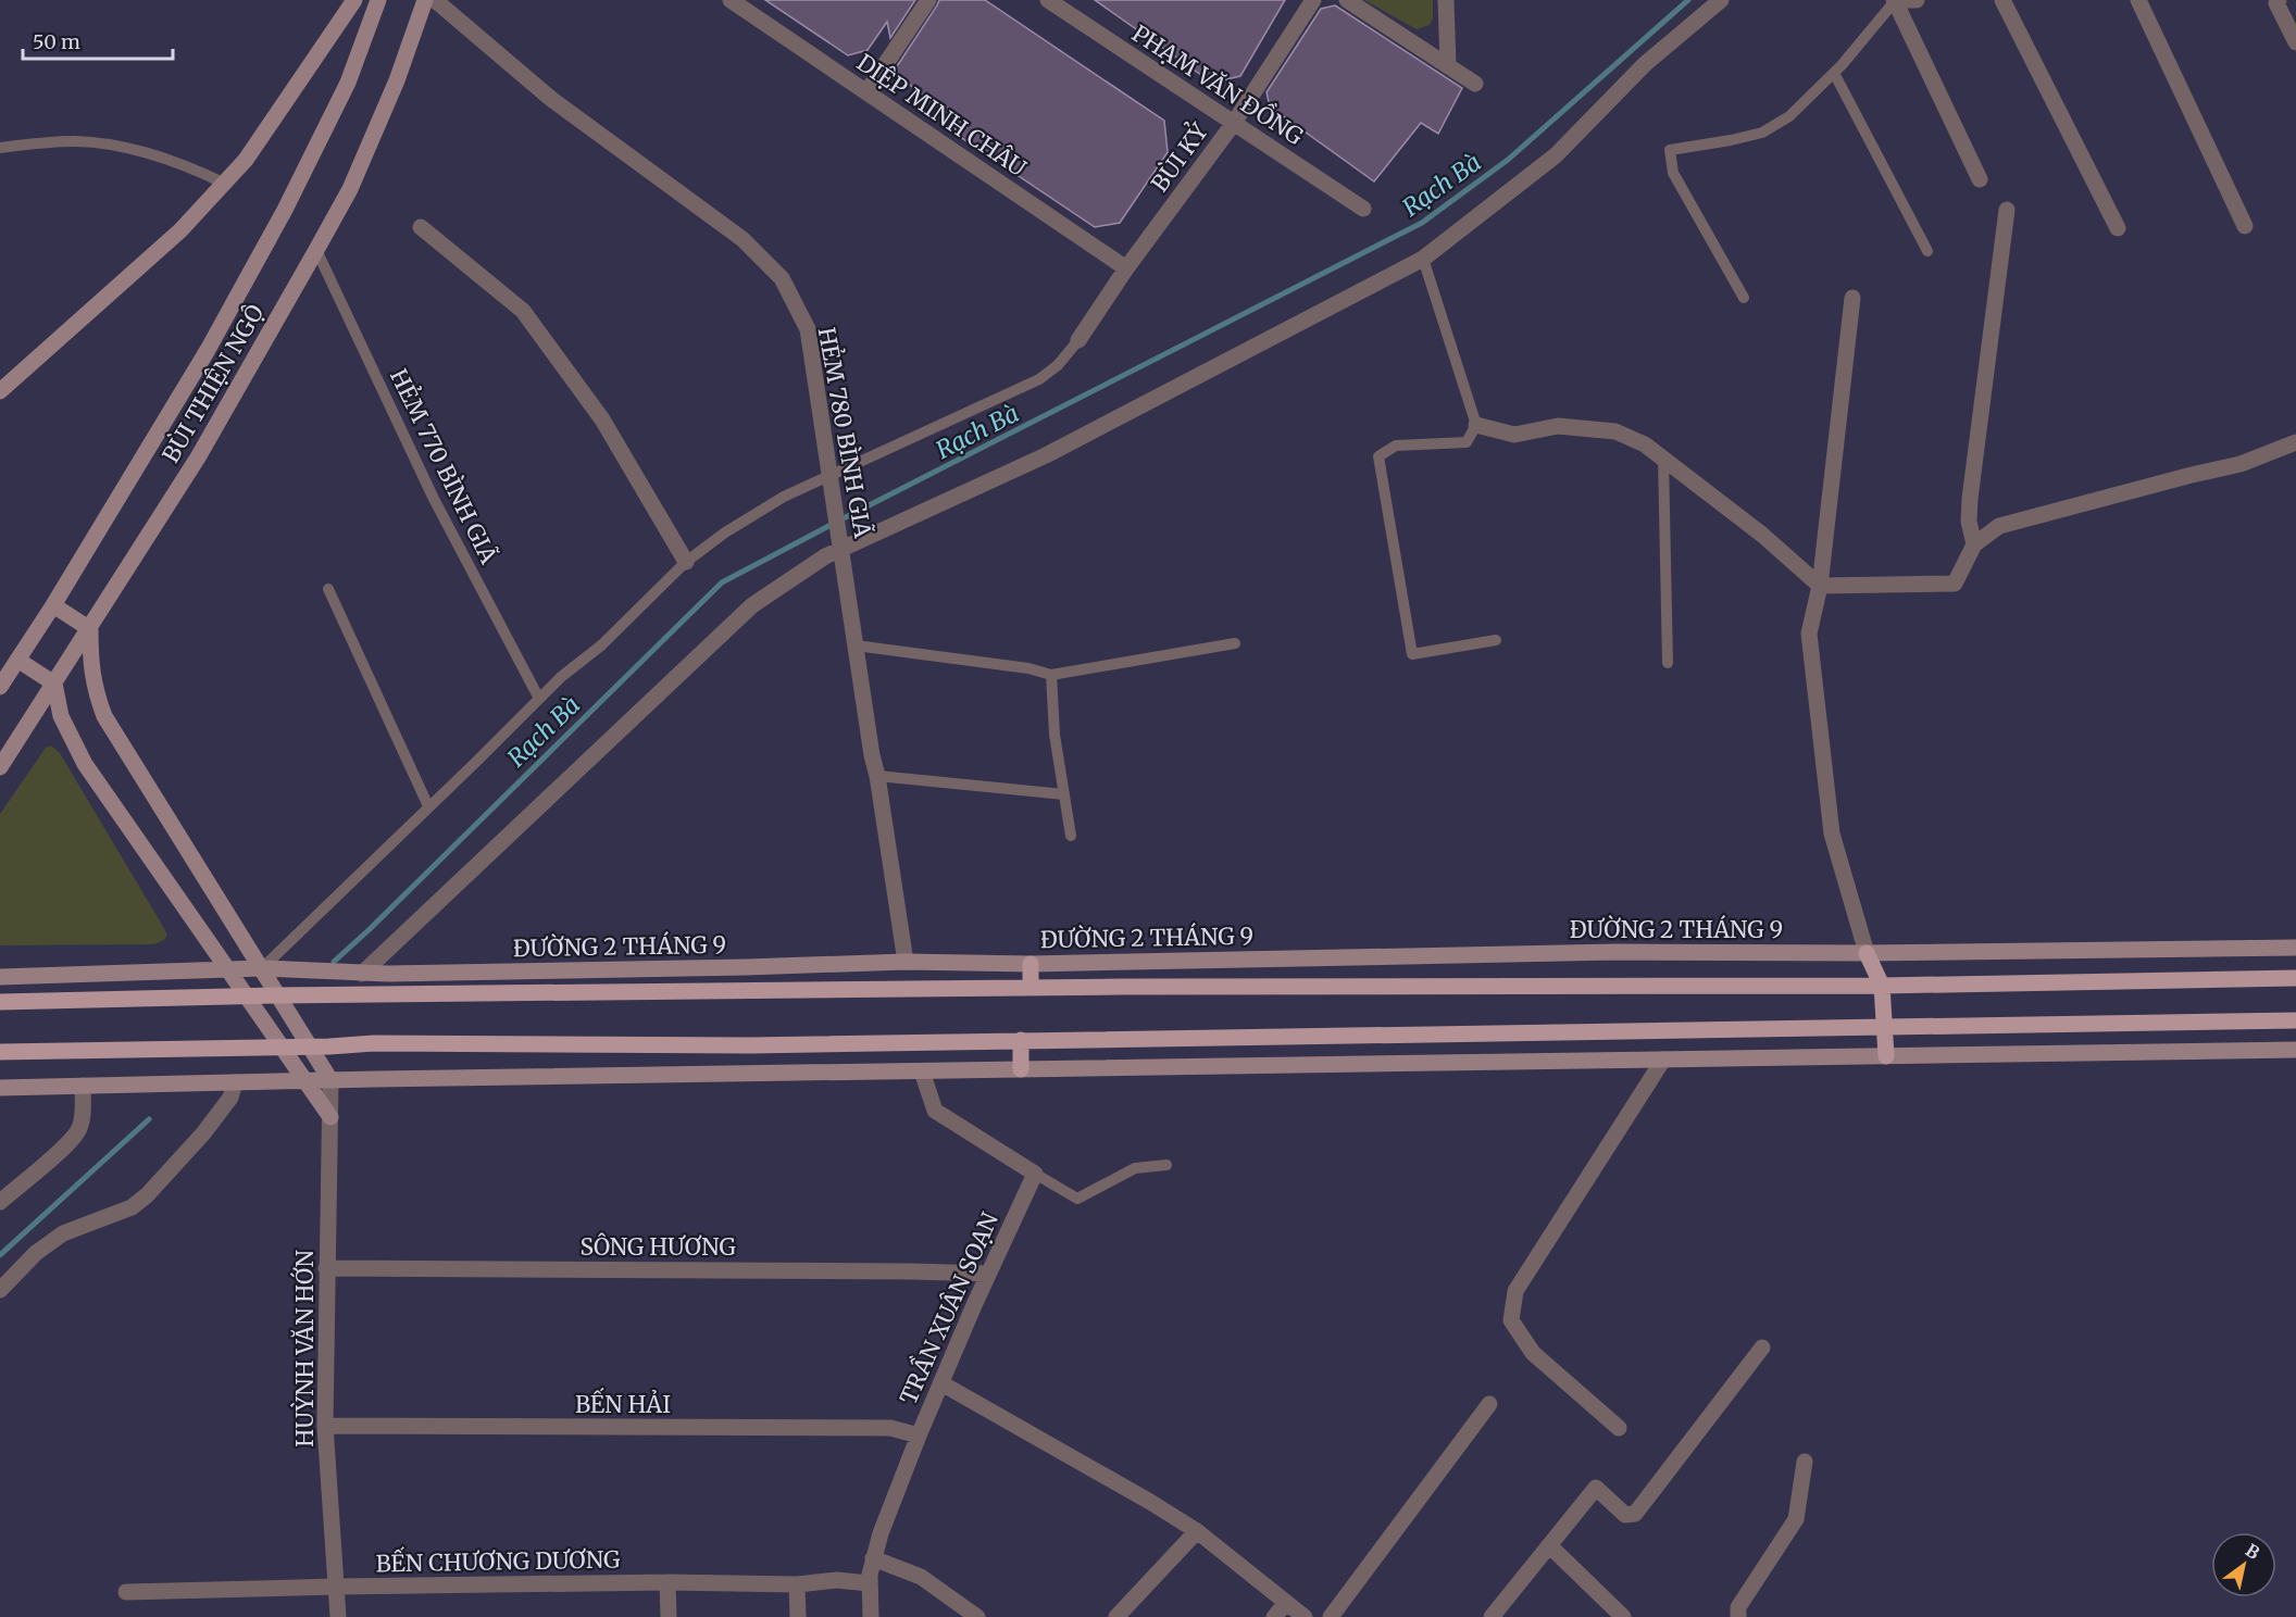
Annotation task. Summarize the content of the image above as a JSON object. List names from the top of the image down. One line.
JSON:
{"streets":{"main road":["BÙI THIỆN NGỘ","ĐƯỜNG 2 THÁNG 9"],"street":["PHẠM VĂN ĐỒNG","DIỆP MINH CHÂU","BÙI KỶ","HẺM 780 BÌNH GIÃ","SÔNG HƯƠNG","TRẦN XUÂN SOẠN","HUỲNH VĂN HỚN","BẾN HẢI","BẾN CHƯƠNG DƯƠNG"],"lane":["HẺM 770 BÌNH GIÃ"]},"crossings":[["PHẠM VĂN ĐỒNG","BÙI KỶ"],["DIỆP MINH CHÂU","BÙI KỶ"],["BÙI THIỆN NGỘ","HẺM 770 BÌNH GIÃ"],["HẺM 780 BÌNH GIÃ","ĐƯỜNG 2 THÁNG 9"],["SÔNG HƯƠNG","TRẦN XUÂN SOẠN"],["SÔNG HƯƠNG","HUỲNH VĂN HỚN"],["TRẦN XUÂN SOẠN","BẾN HẢI"],["TRẦN XUÂN SOẠN","BẾN CHƯƠNG DƯƠNG"],["HUỲNH VĂN HỚN","BẾN HẢI"],["HUỲNH VĂN HỚN","BẾN CHƯƠNG DƯƠNG"]],"water":["Rạch Bà"],"scale_bar":"50 m","north":"top right"}
